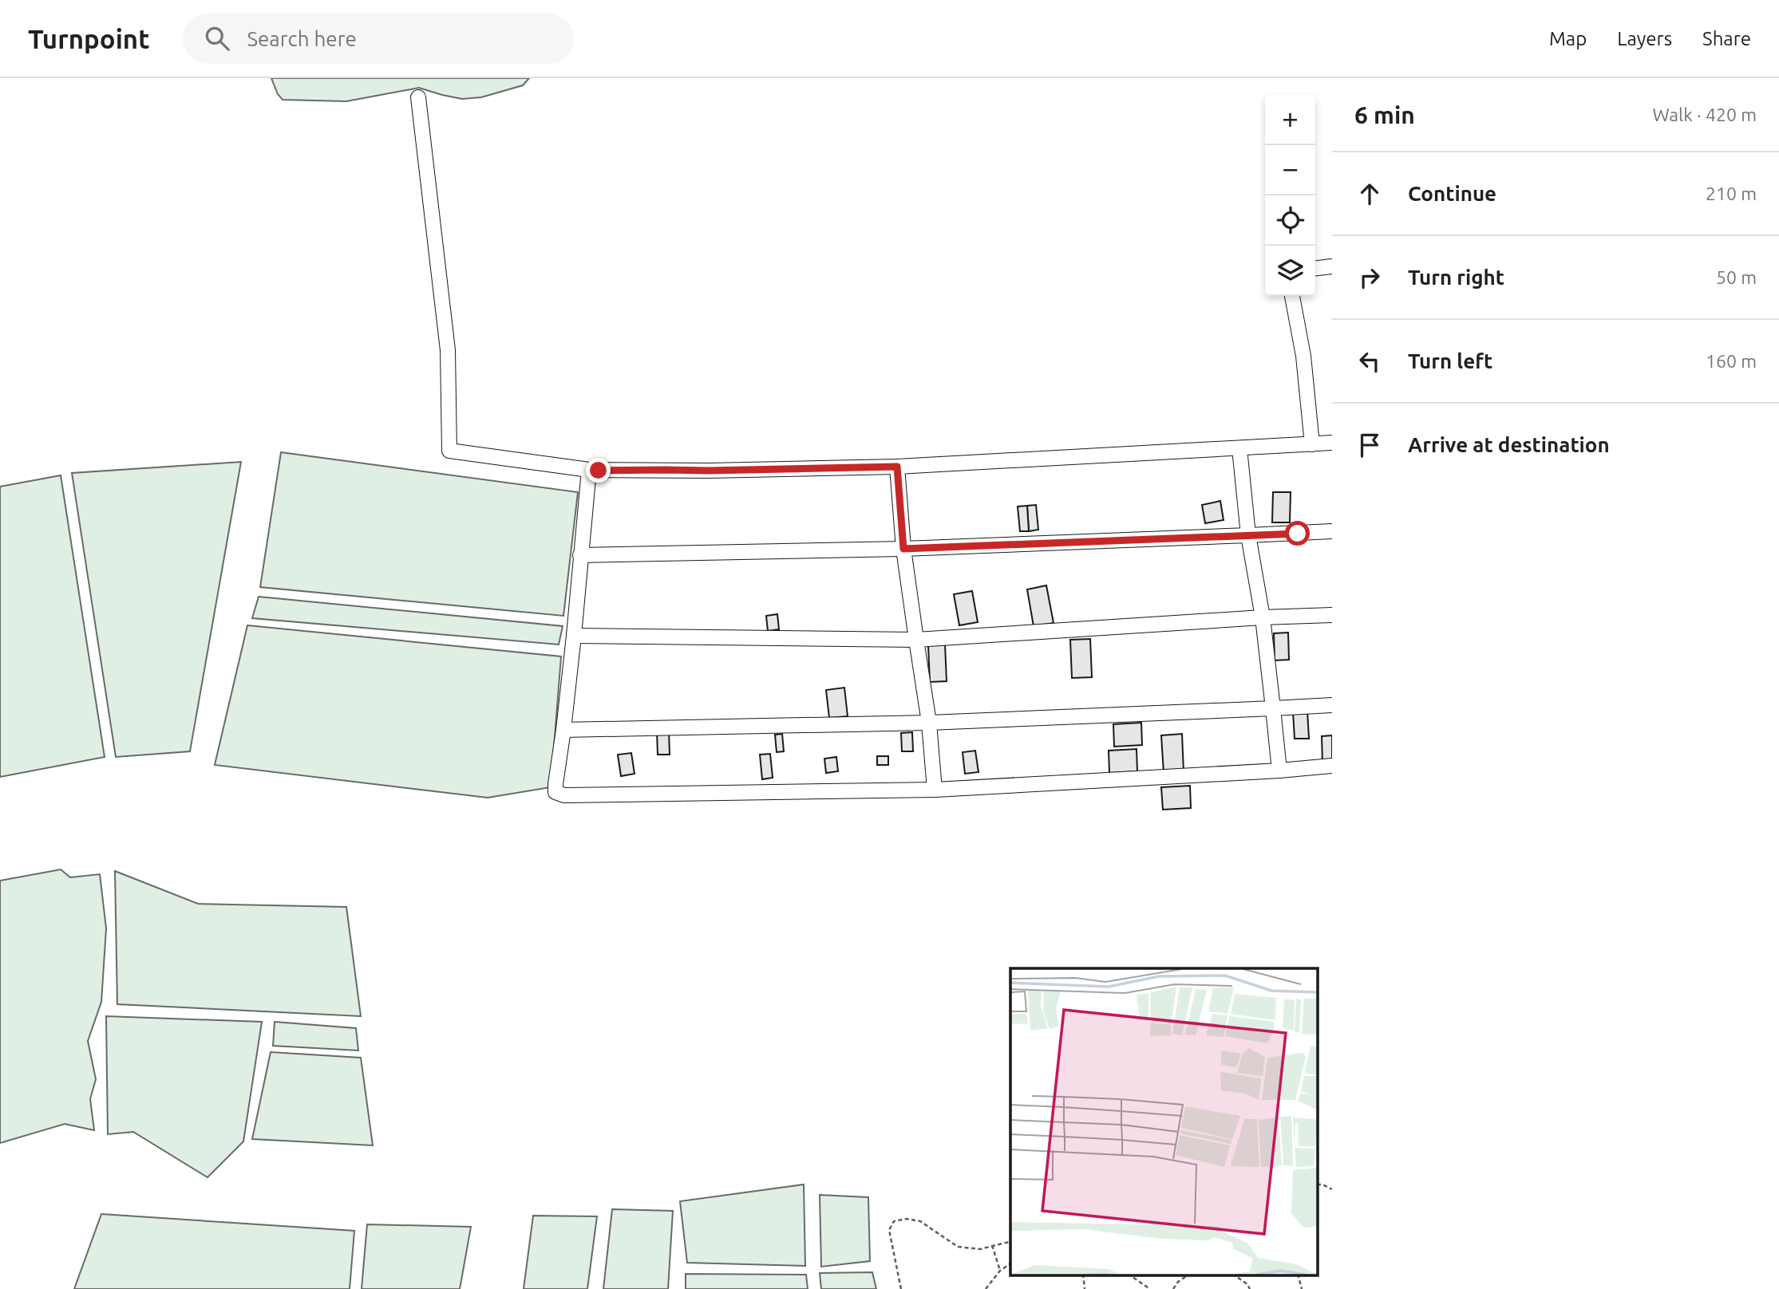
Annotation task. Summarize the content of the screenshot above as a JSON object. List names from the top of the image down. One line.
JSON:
{"page":{"header":"Turnpoint","search":"Search here","nav":["Map","Layers","Share"],"heading":["6 min","Walk · 420 m"],"map_buttons":["+","−"],"list":[["Continue","210 m"],["Turn right","50 m"],["Turn left","160 m"],"Arrive at destination"]}}
